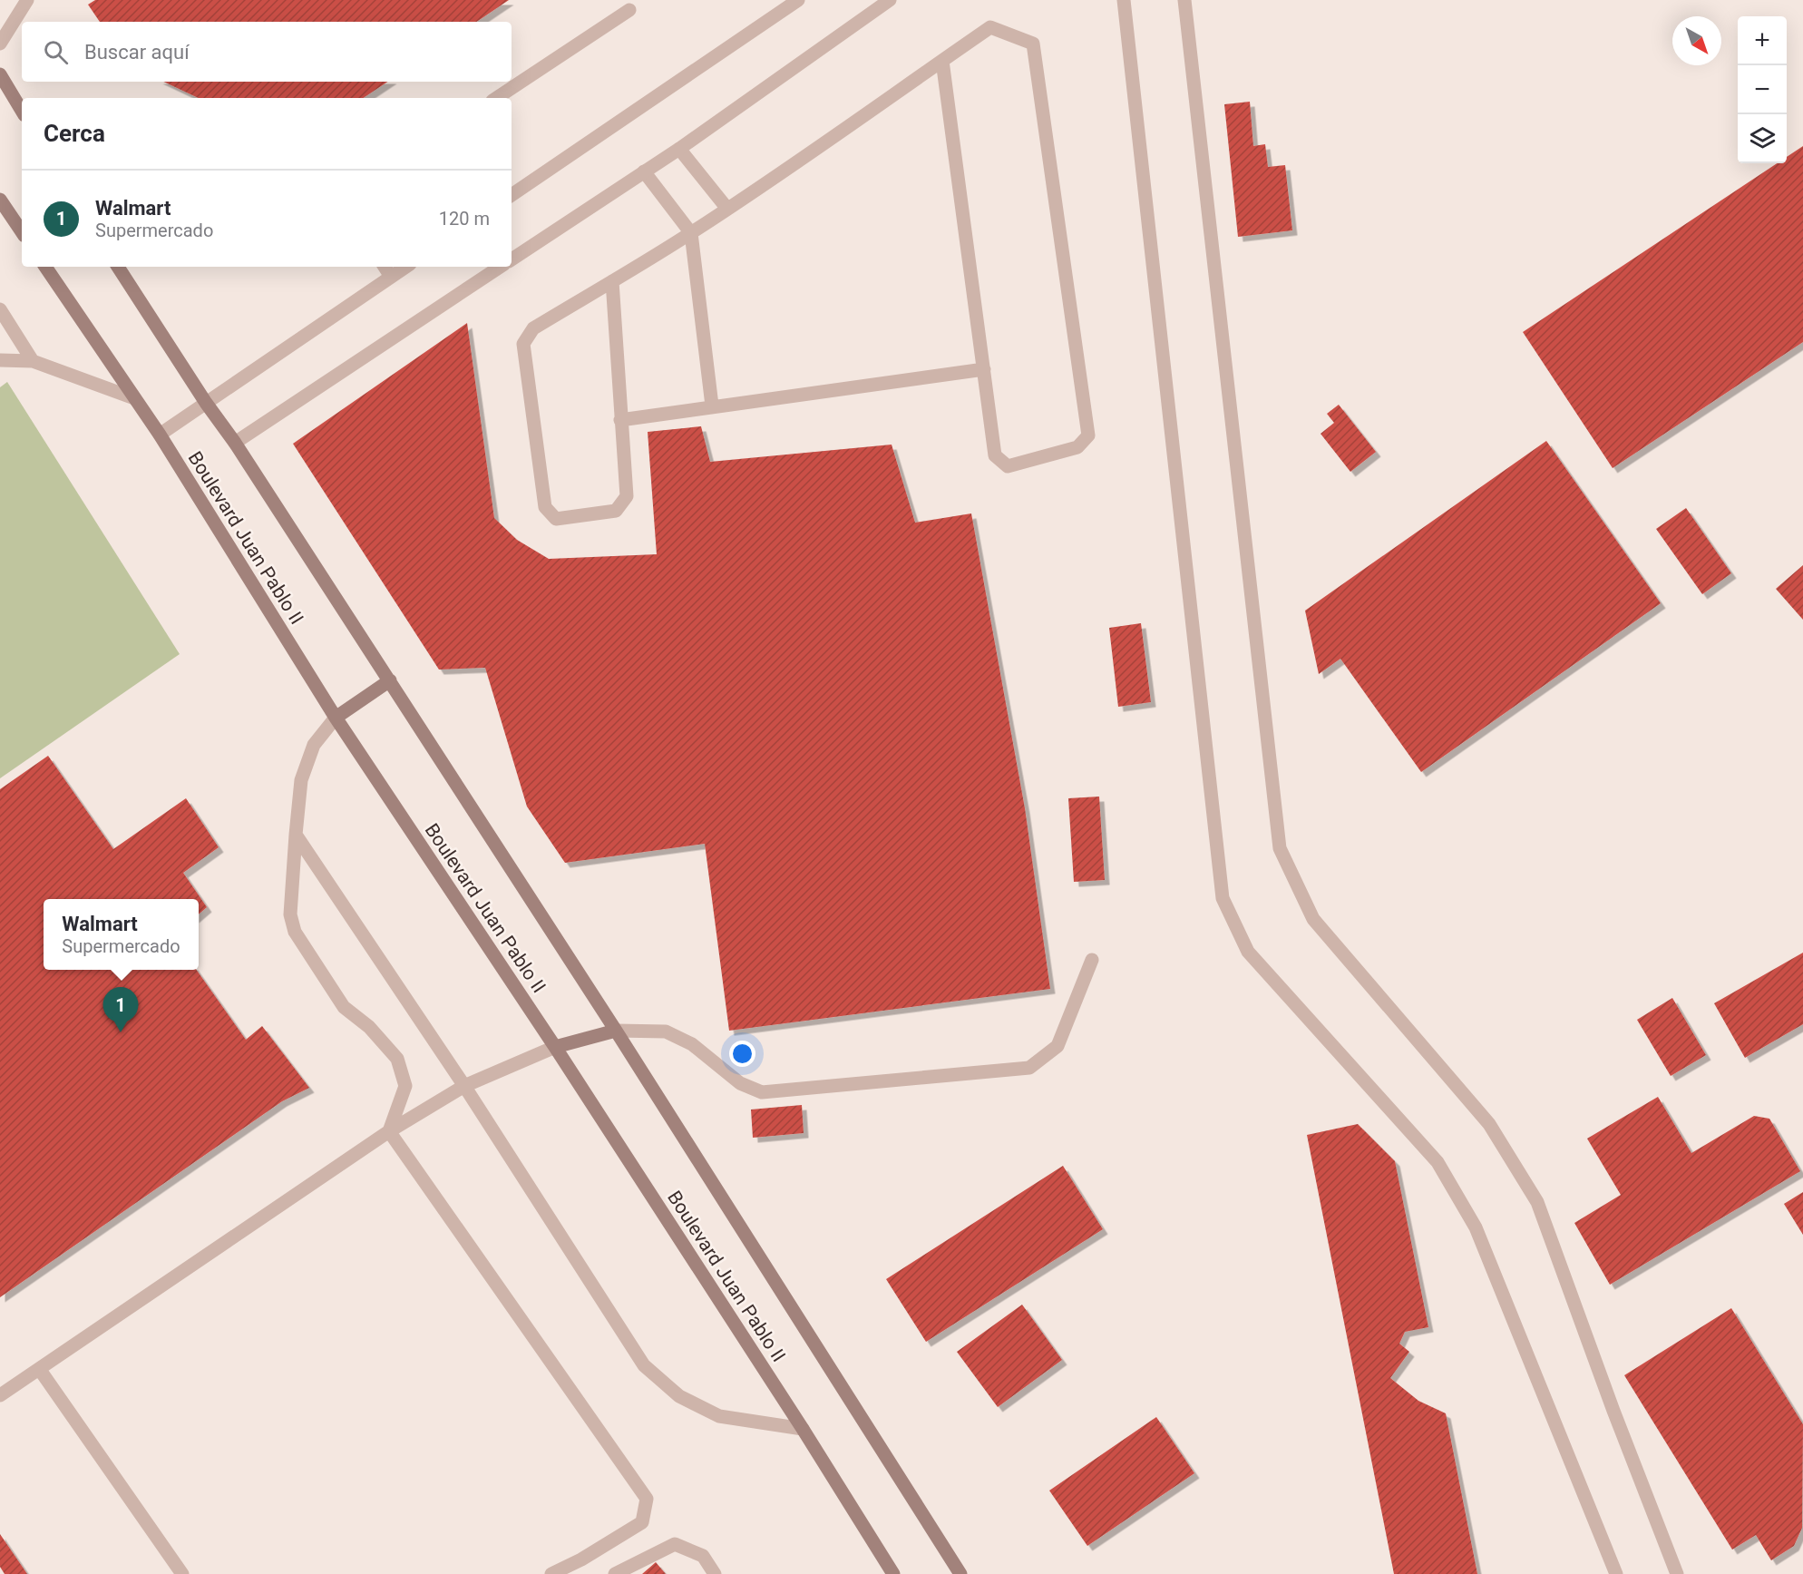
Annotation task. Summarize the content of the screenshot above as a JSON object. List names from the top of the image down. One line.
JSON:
{"streets":{"street":["Boulevard Juan Pablo II"]},"north":"bottom right","page":{"map_buttons":["+","−"],"search":"Buscar aquí","heading":"Cerca","list":[{"mark":"1","name":"Walmart","note":"Supermercado","value":"120 m"}],"popup":["Walmart","Supermercado"],"pins":"1"}}
